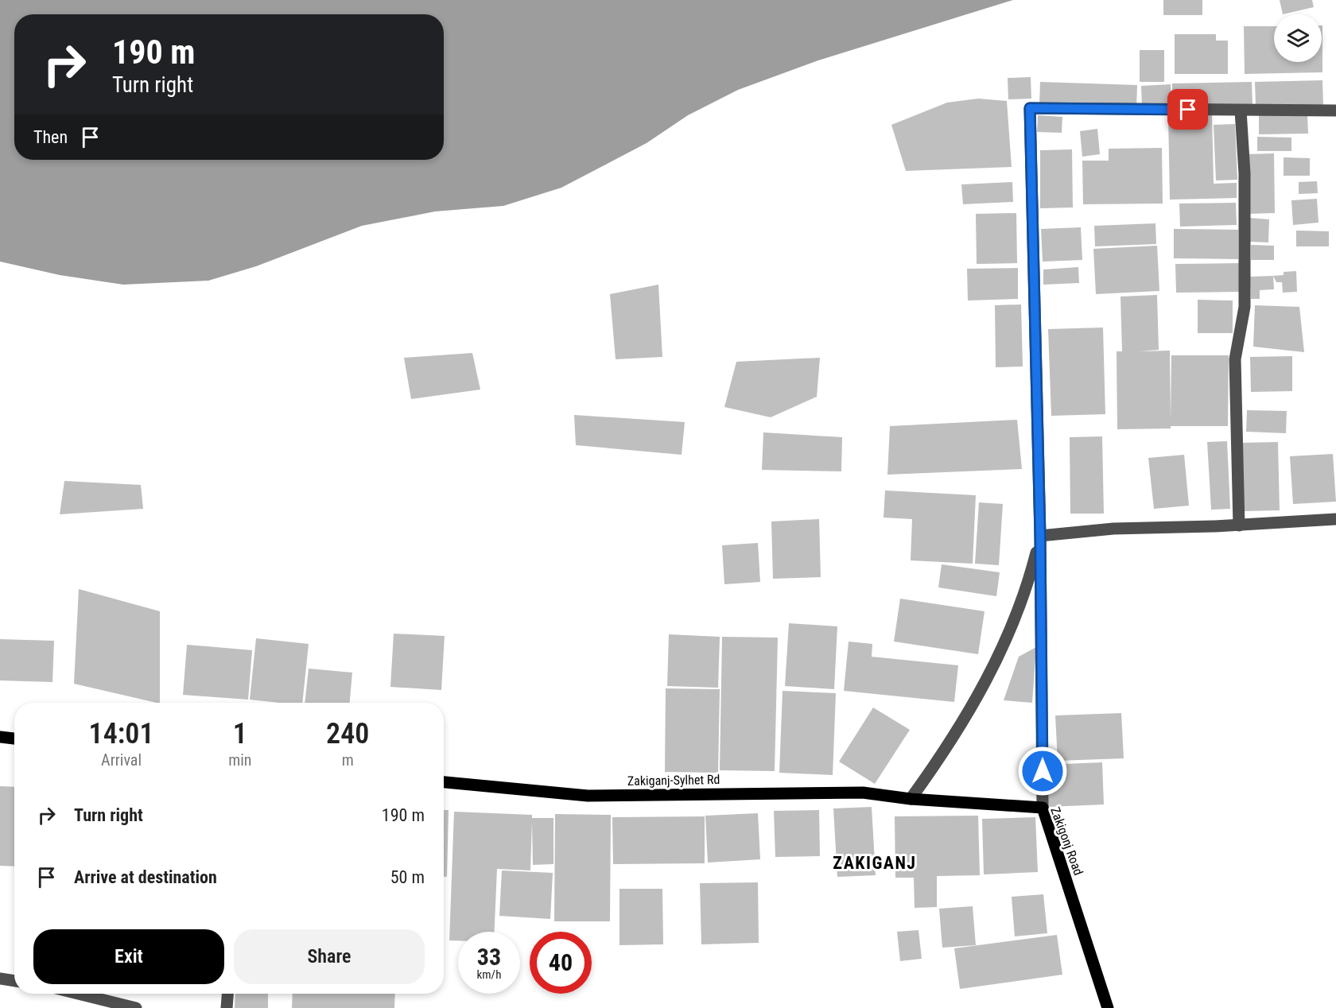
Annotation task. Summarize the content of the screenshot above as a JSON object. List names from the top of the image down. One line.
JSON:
{"streets":{"main road":["Zakiganj-Sylhet Rd","Zakigonj Road"]},"crossings":[["Zakiganj-Sylhet Rd","Zakigonj Road"]],"districts":["ZAKIGANJ"],"page":{"turn":["190 m","Turn right"],"then":"Then","eta":["14:01","Arrival","1","min","240","m"],"list":[{"name":"Turn right","value":"190 m"},{"name":"Arrive at destination","value":"50 m"}],"buttons":["Exit","Share"],"speed":"33 km/h","limit":"40"}}
